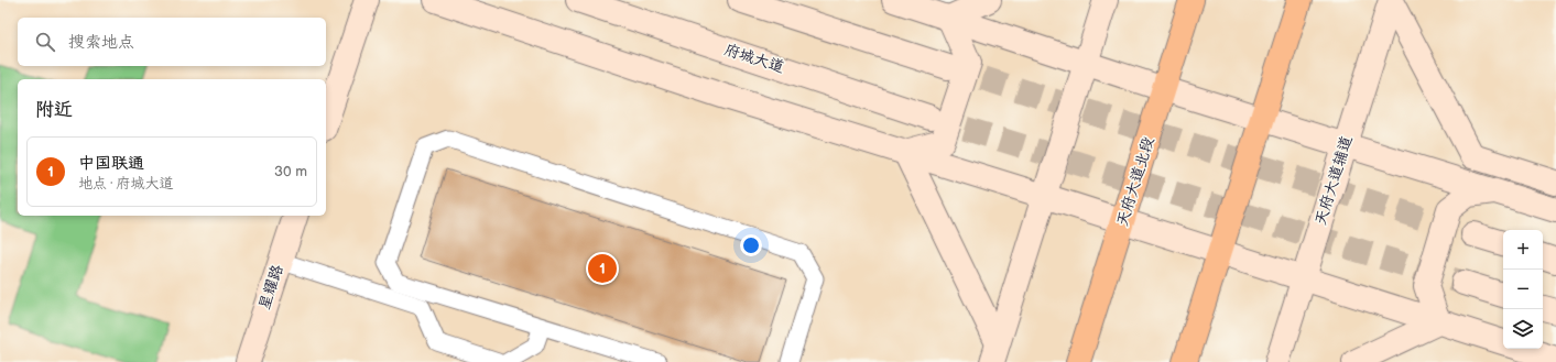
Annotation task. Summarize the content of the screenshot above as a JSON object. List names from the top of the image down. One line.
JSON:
{"streets":{"main road":["天府大道北段"],"street":["府城大道","天府大道辅道","星耀路"]},"page":{"search":"搜索地点","heading":"附近","list":[{"mark":"1","name":"中国联通","note":"地点 · 府城大道","value":"30 m"}],"map_buttons":["+","−"],"pins":"1"}}
